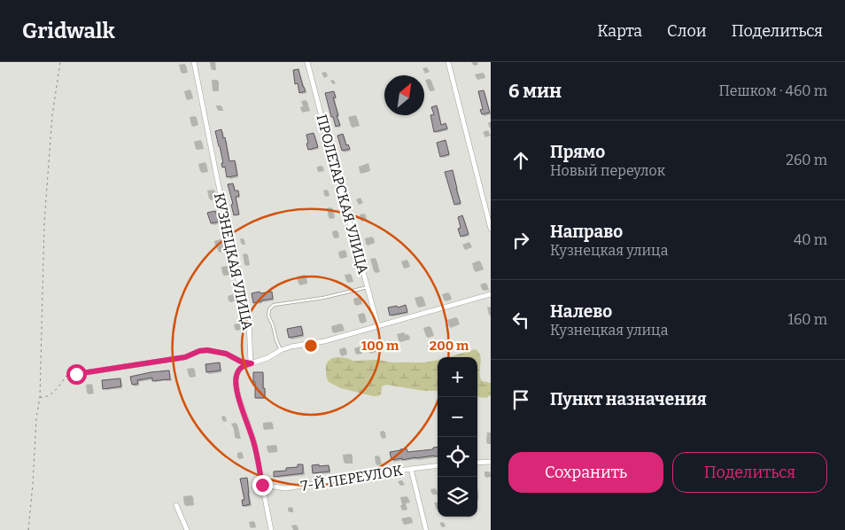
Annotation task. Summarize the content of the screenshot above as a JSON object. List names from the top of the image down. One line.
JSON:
{"streets":{"street":["ПРОЛЕТАРСКАЯ УЛИЦА","КУЗНЕЦКАЯ УЛИЦА","7-Й ПЕРЕУЛОК"]},"north":"top right","page":{"header":"Gridwalk","nav":["Карта","Слои","Поделиться"],"heading":["6 мин","Пешком · 460 m"],"list":[["Прямо","Новый переулок","260 m"],["Направо","Кузнецкая улица","40 m"],["Налево","Кузнецкая улица","160 m"],"Пункт назначения"],"map_buttons":["+","−"],"buttons":["Сохранить","Поделиться"]},"rings":["100 m","200 m"]}
